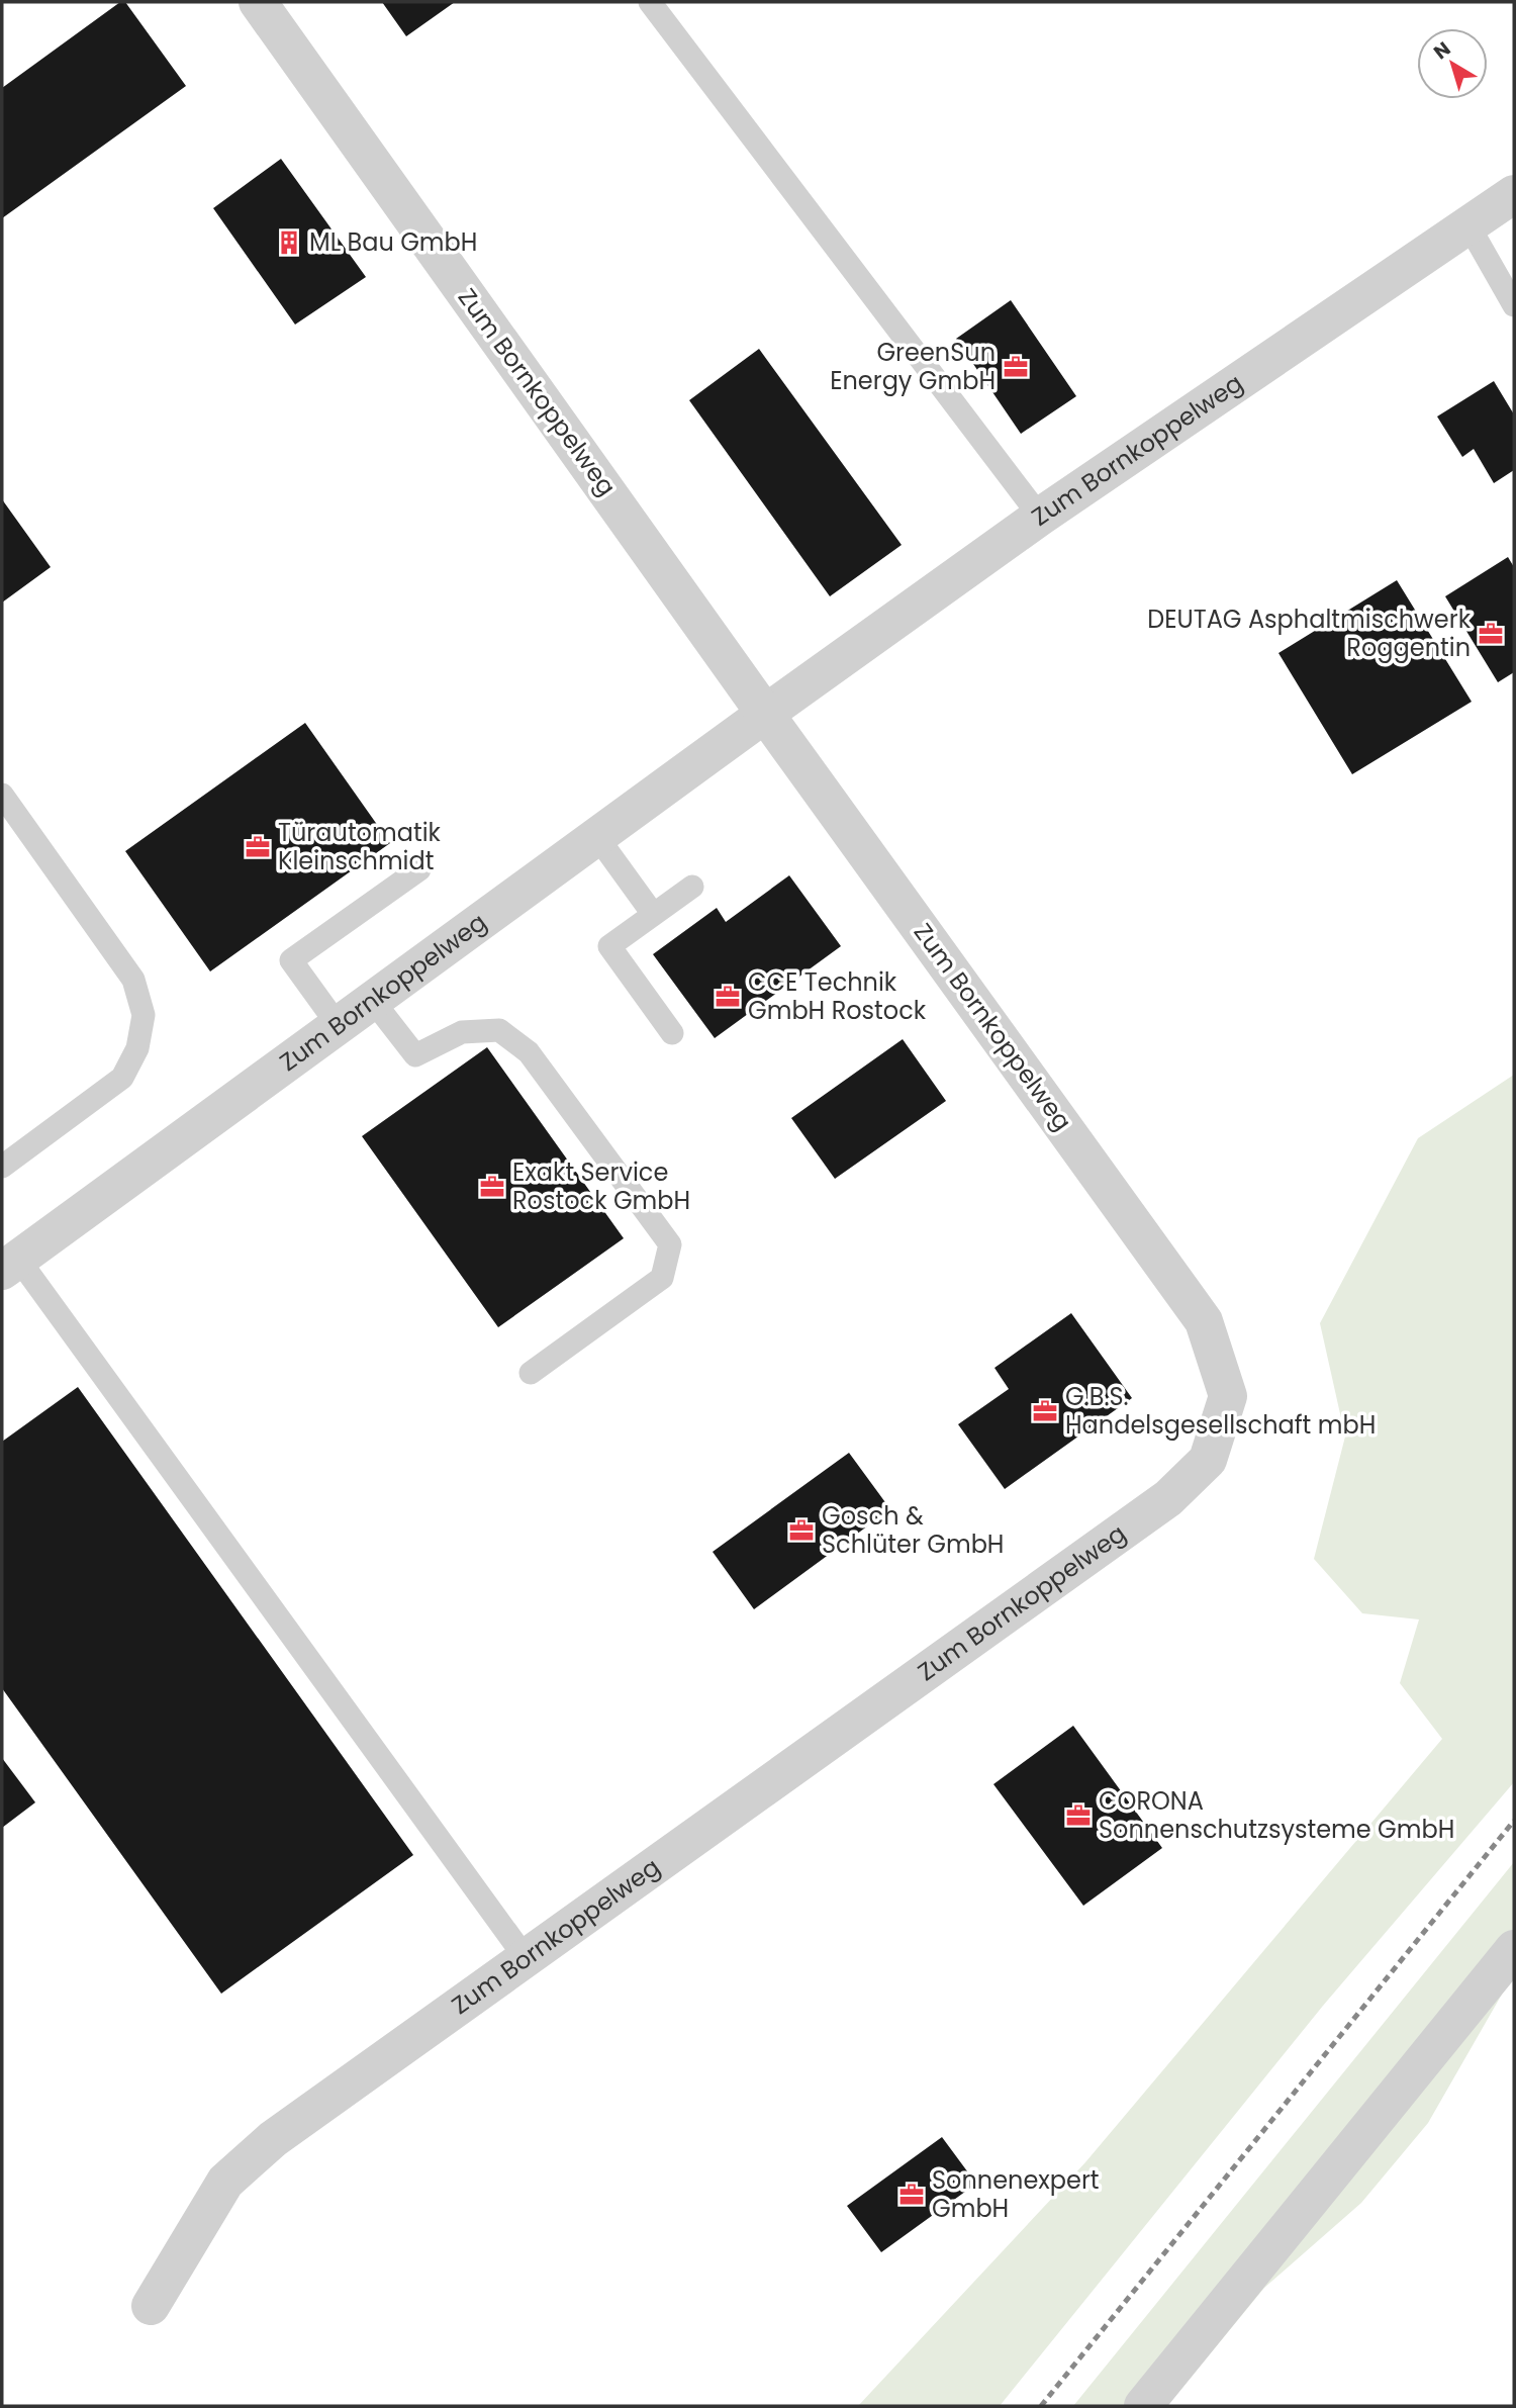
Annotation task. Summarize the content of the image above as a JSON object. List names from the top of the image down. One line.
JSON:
{"streets":{"street":["Zum Bornkoppelweg"]},"places":{"building":["ML Bau GmbH"],"office":["GreenSun Energy GmbH","DEUTAG Asphaltmischwerk Roggentin","Türautomatik Kleinschmidt","CCE Technik GmbH Rostock","Exakt Service Rostock GmbH","G.B.S. Handelsgesellschaft mbH","Gosch & Schlüter GmbH","CORONA Sonnenschutzsysteme GmbH","Sonnenexpert GmbH"]},"north":"top left"}
